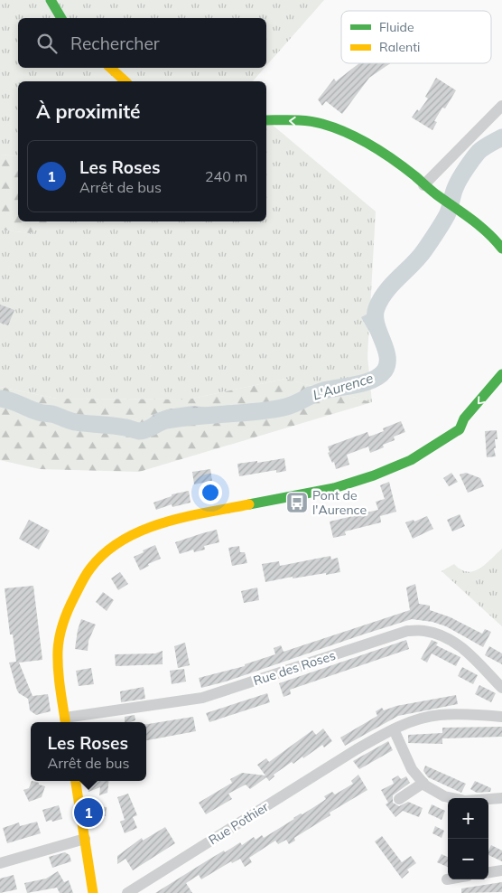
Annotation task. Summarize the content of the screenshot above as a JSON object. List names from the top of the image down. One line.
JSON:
{"streets":{"street":["Rue des Roses","Rue Pothier"]},"water":["L'Aurence"],"places":{"bus stop":["Pont de l'Aurence"]},"legend":["Fluide","Ralenti"],"page":{"search":"Rechercher","heading":"À proximité","list":[{"mark":"1","name":"Les Roses","note":"Arrêt de bus","value":"240 m"}],"popup":["Les Roses","Arrêt de bus"],"pins":"1","map_buttons":["+","−"]}}
